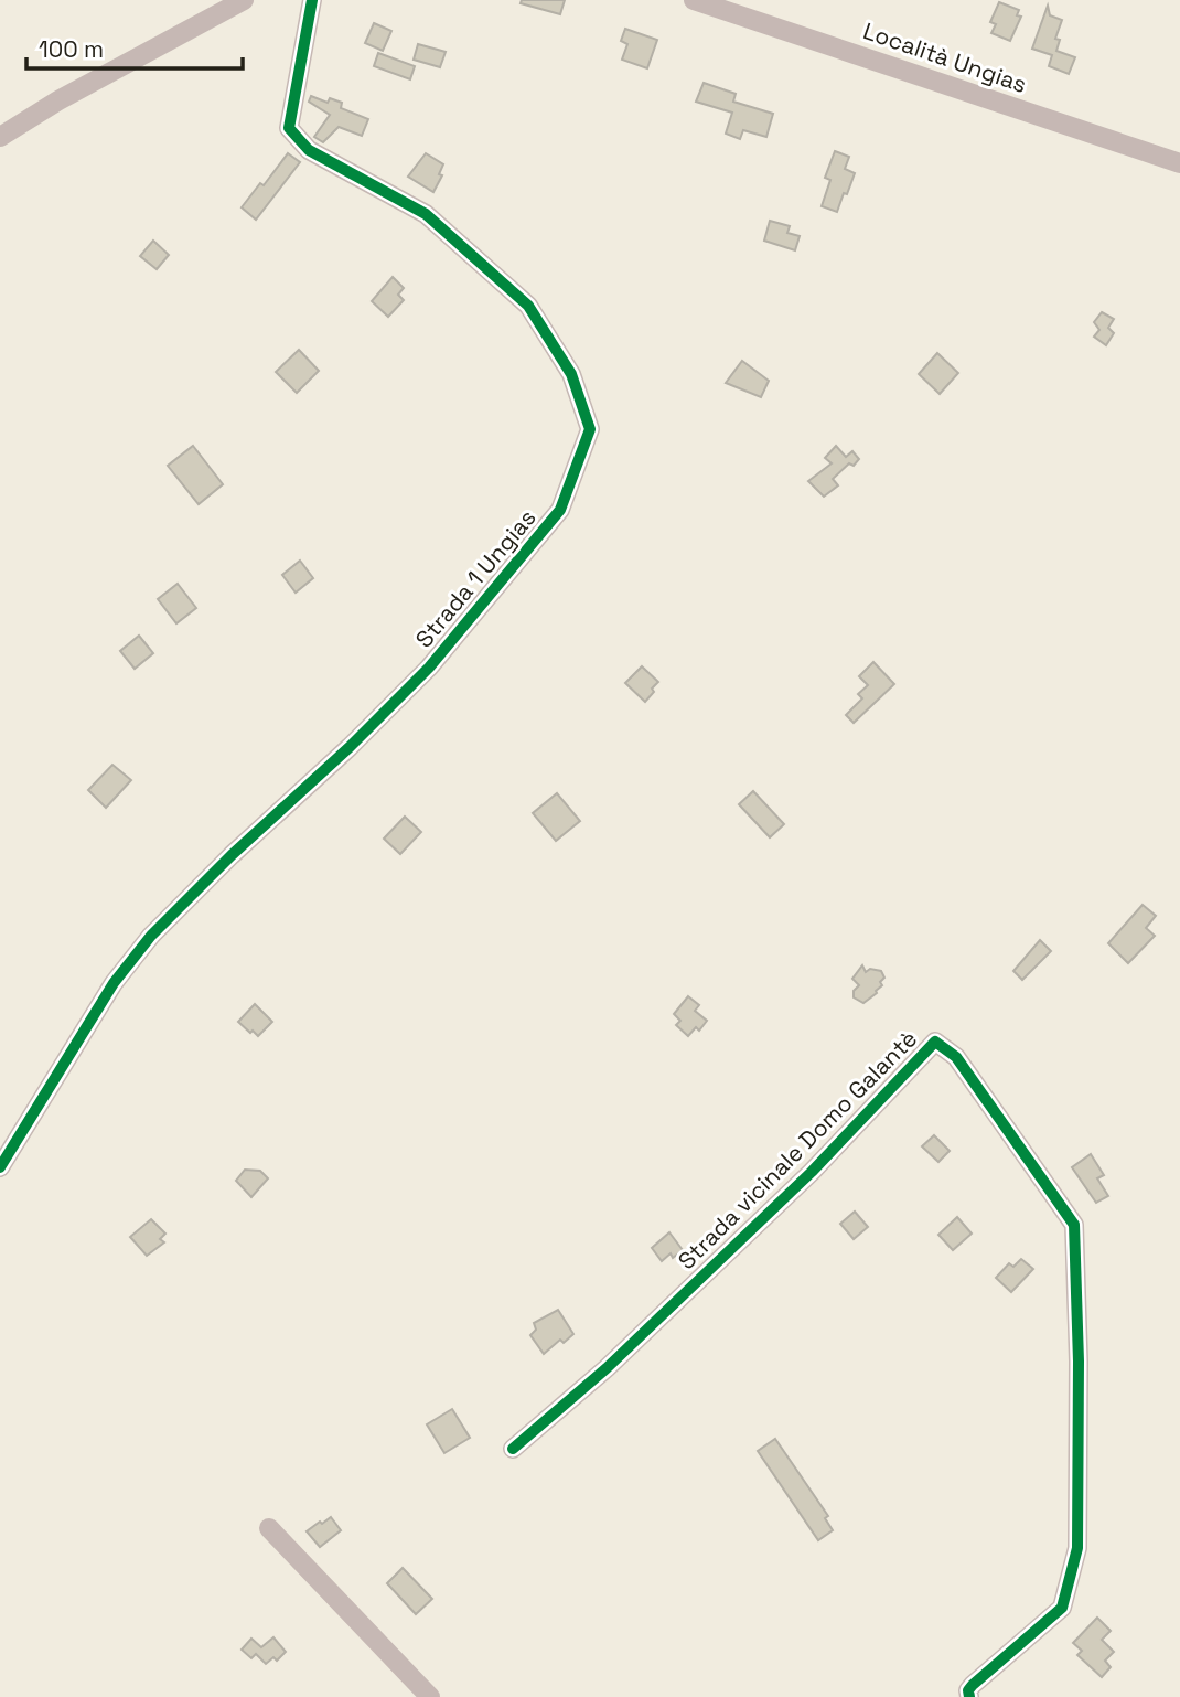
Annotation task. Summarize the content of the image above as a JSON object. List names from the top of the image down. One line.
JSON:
{"streets":{"street":["Località Ungias","Strada 1 Ungias","Strada vicinale Domo Galantè"]},"scale_bar":"100 m"}
